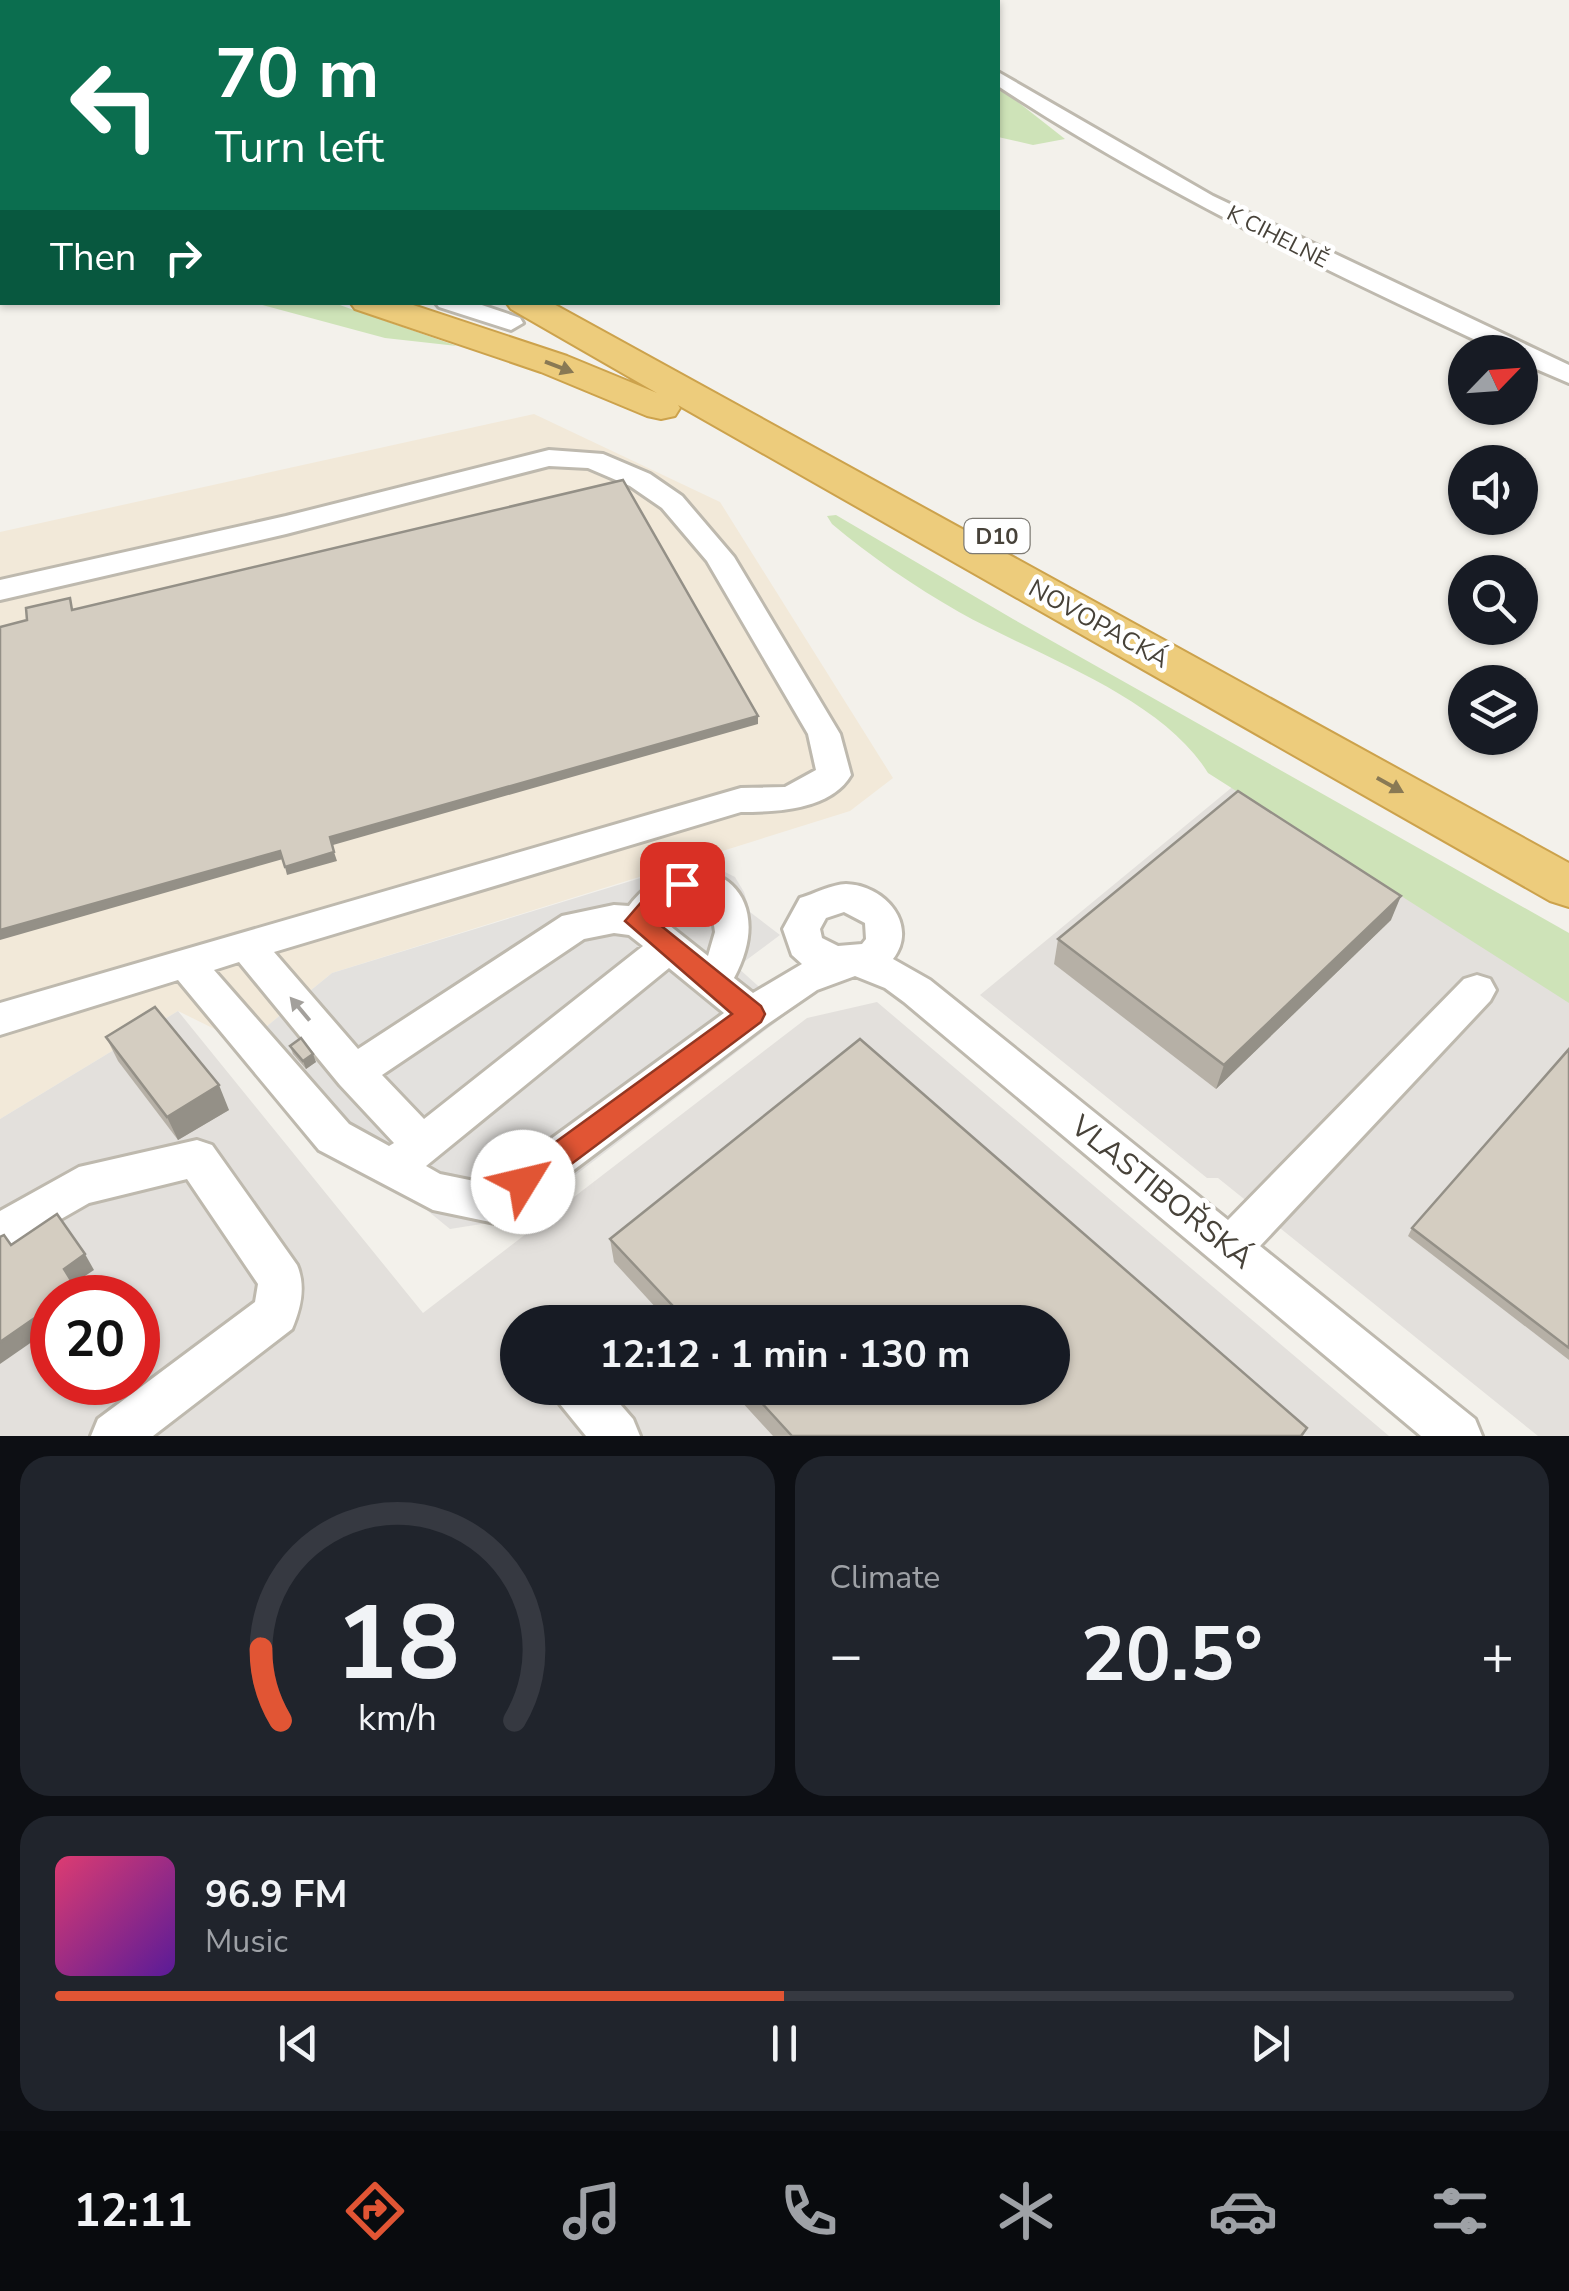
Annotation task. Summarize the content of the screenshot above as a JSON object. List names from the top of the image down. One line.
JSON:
{"streets":{"highway":["D10","NOVOPACKÁ"],"street":["K CIHELNĚ","VLASTIBOŘSKÁ"]},"north":"top right","page":{"turn":["70 m","Turn left"],"then":"Then","limit":"20","trip":"12:12 · 1 min · 130 m","tile":"Climate","heat":["−","20.5°","+"],"song":["96.9 FM","Music"],"tabs":"12:11","gauge":["18","km/h"]}}
